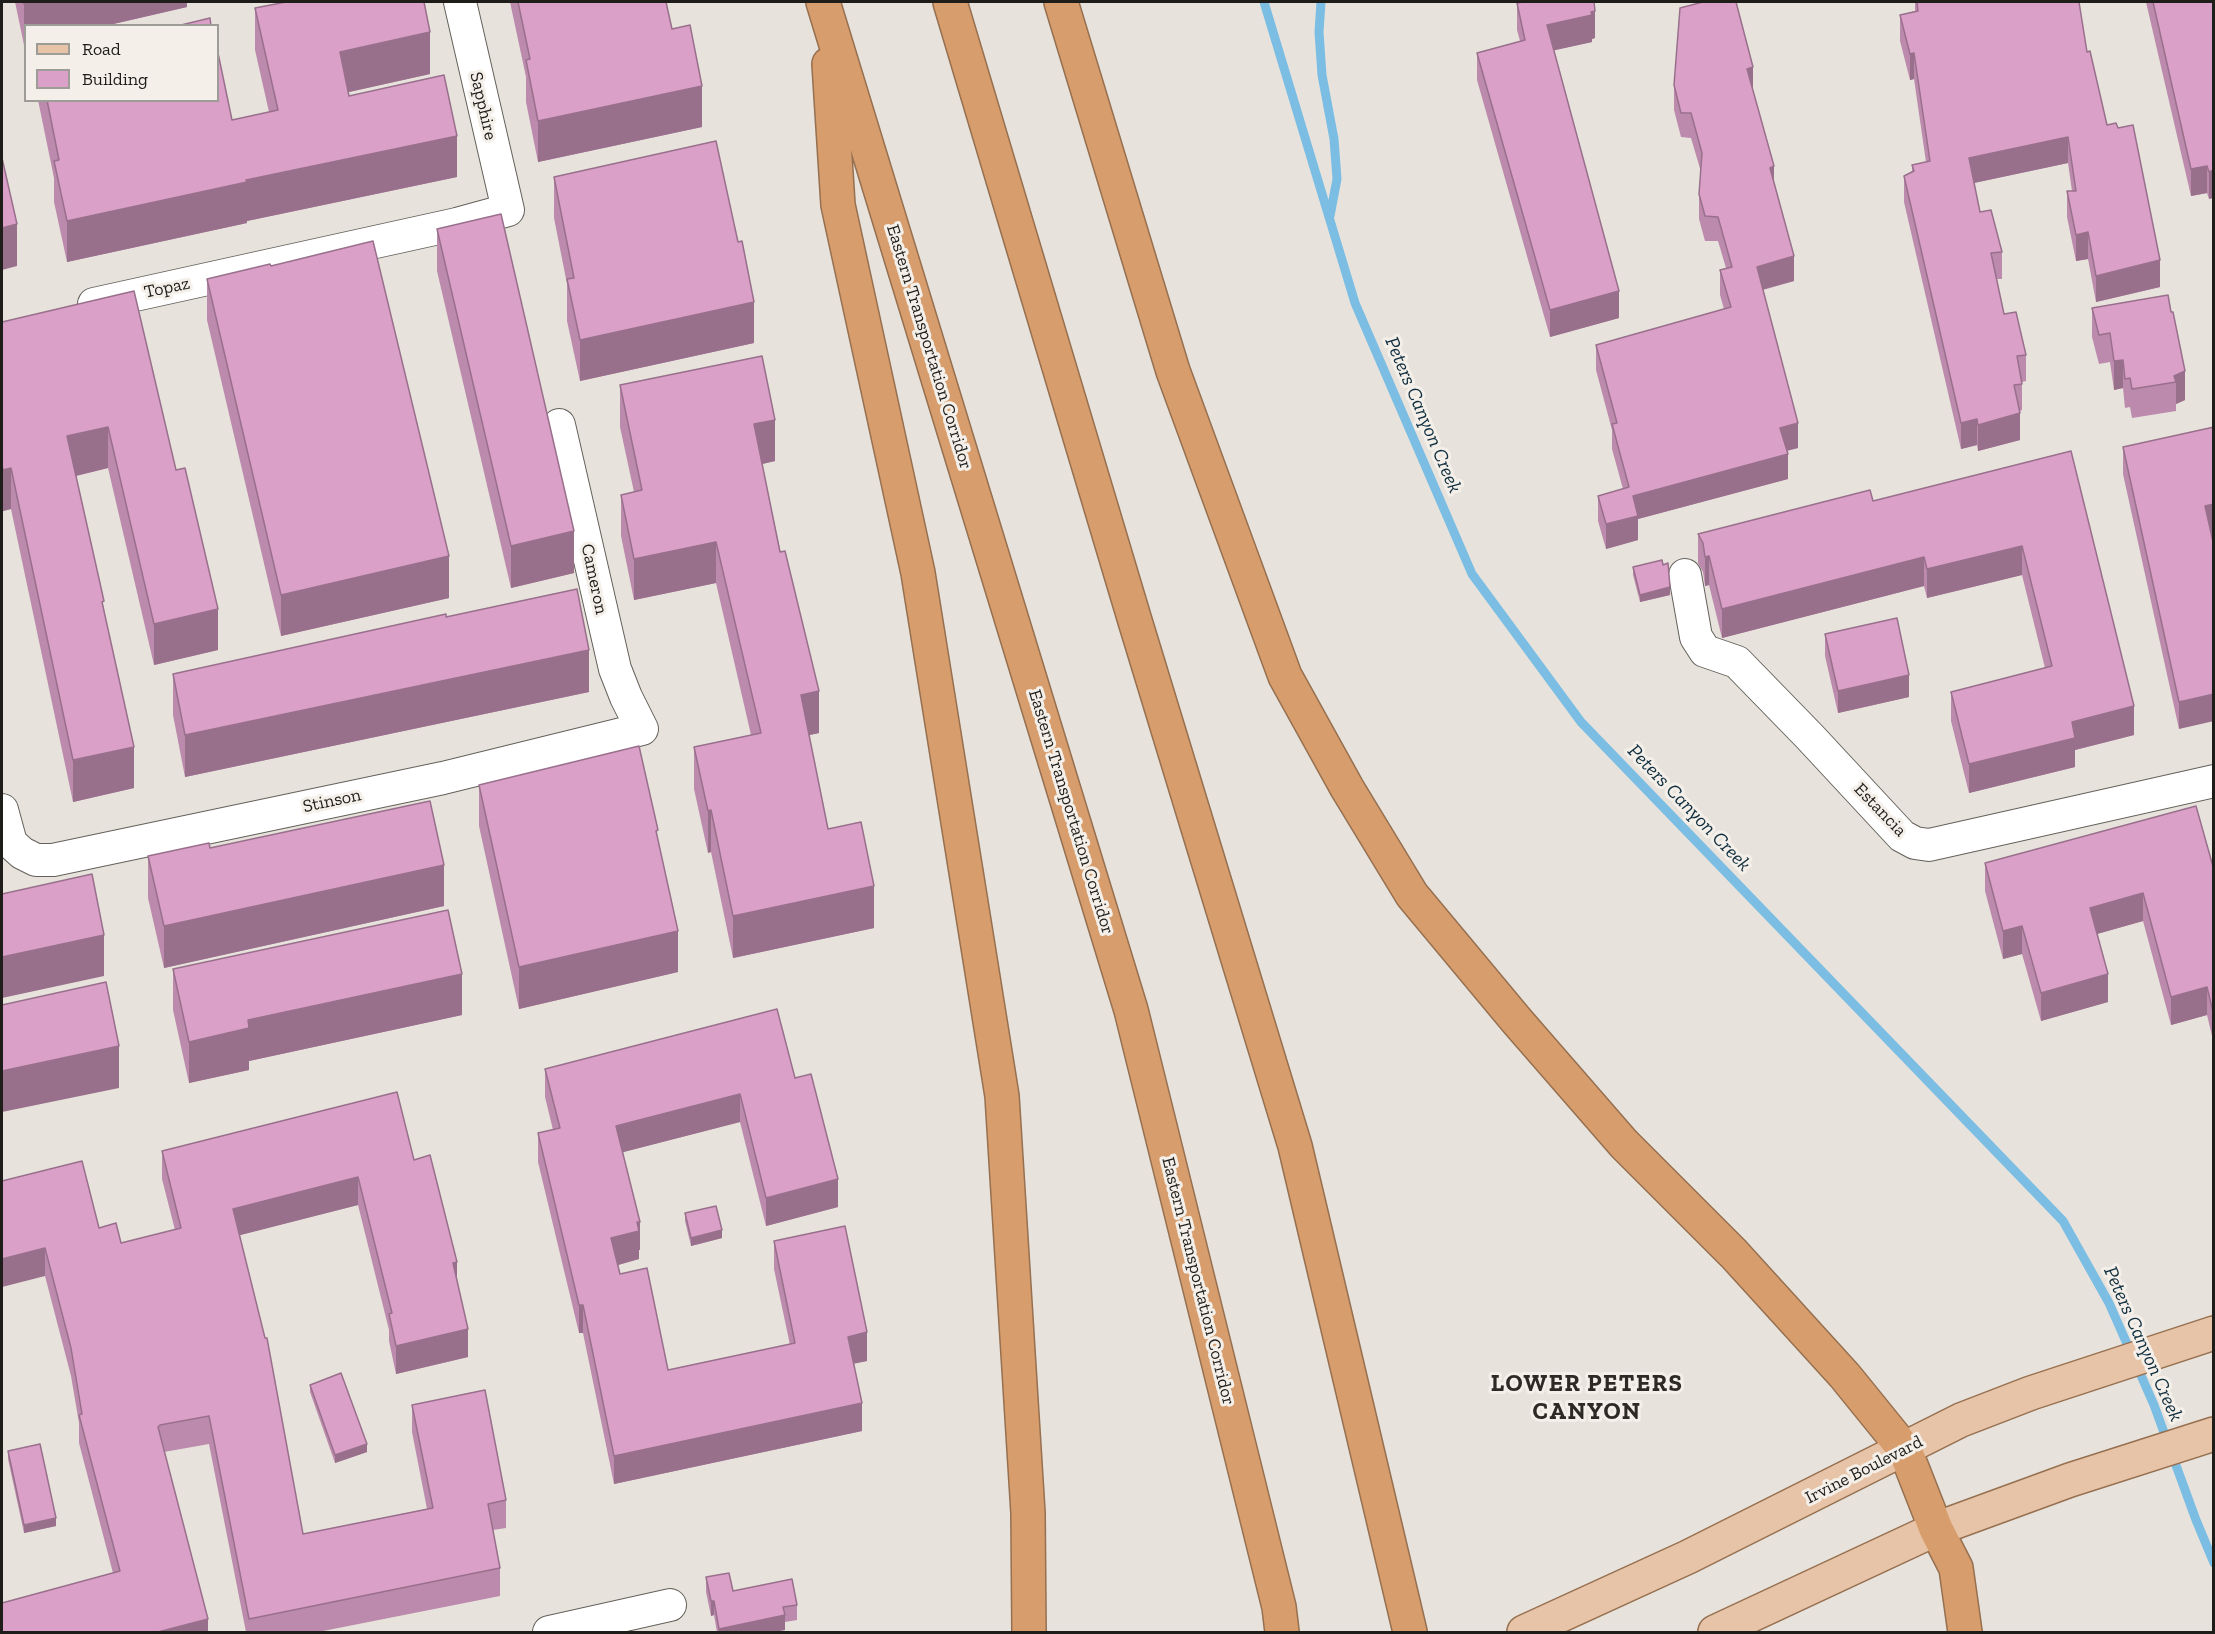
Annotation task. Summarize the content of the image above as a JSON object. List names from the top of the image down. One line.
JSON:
{"streets":{"highway":["Eastern Transportation Corridor"],"main road":["Irvine Boulevard"],"street":["Sapphire","Topaz","Cameron","Stinson","Estancia"]},"crossings":[["Sapphire","Topaz"],["Cameron","Stinson"]],"districts":["LOWER PETERS CANYON"],"water":["Peters Canyon Creek"],"legend":["Road","Building"]}
